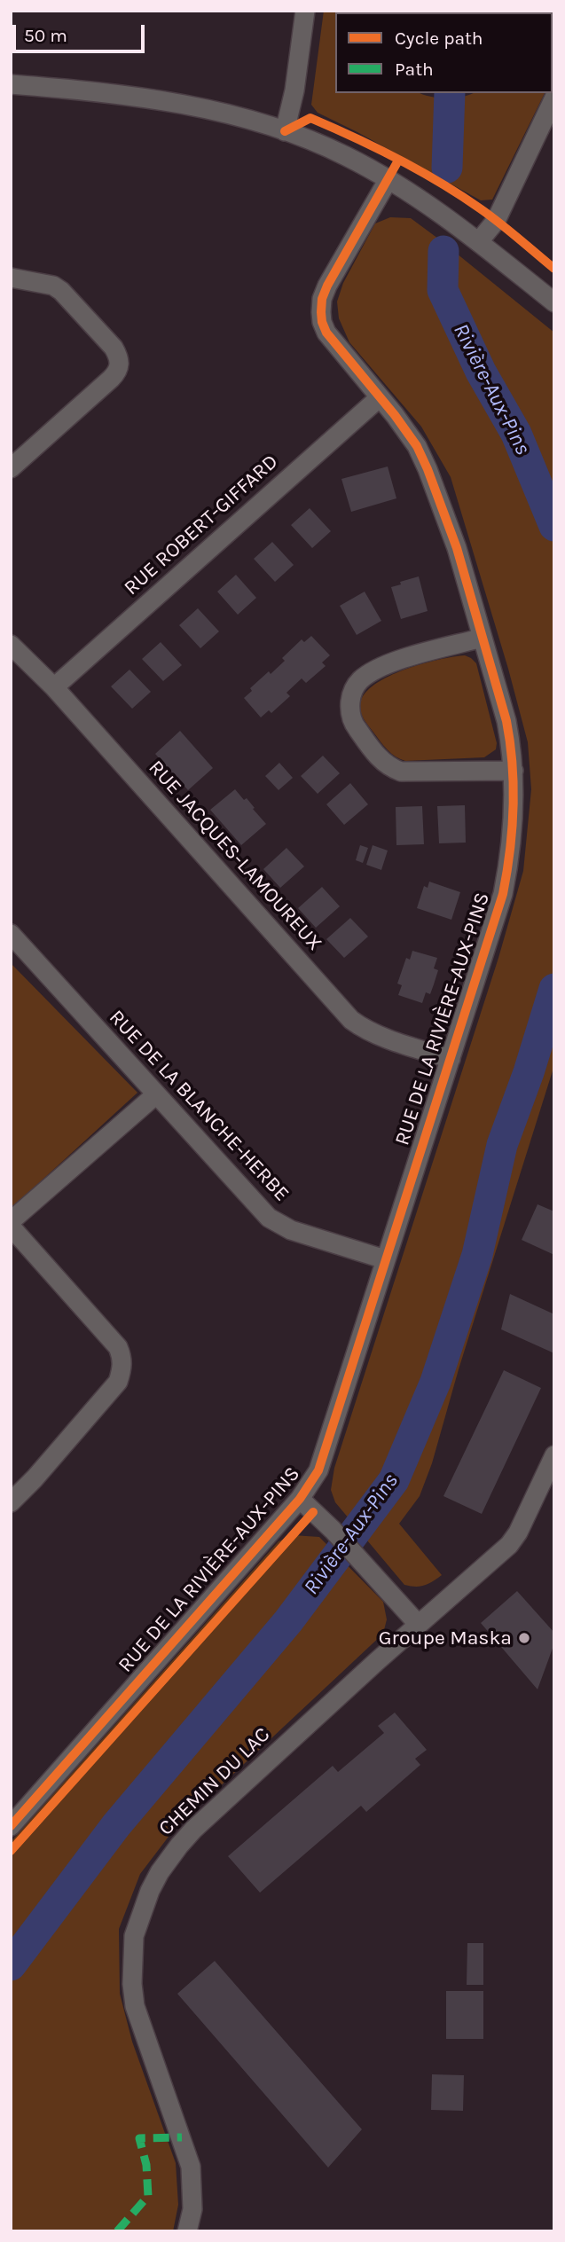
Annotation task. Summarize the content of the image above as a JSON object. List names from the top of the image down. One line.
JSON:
{"streets":{"street":["RUE ROBERT-GIFFARD","RUE JACQUES-LAMOUREUX","RUE DE LA RIVIÈRE-AUX-PINS","RUE DE LA BLANCHE-HERBE","CHEMIN DU LAC"]},"crossings":[["RUE ROBERT-GIFFARD","RUE JACQUES-LAMOUREUX"],["RUE ROBERT-GIFFARD","RUE DE LA RIVIÈRE-AUX-PINS"],["RUE JACQUES-LAMOUREUX","RUE DE LA RIVIÈRE-AUX-PINS"],["RUE DE LA RIVIÈRE-AUX-PINS","RUE DE LA BLANCHE-HERBE"]],"water":["Rivière-Aux-Pins"],"places":["Groupe Maska"],"legend":["Cycle path","Path"],"scale_bar":"50 m"}
